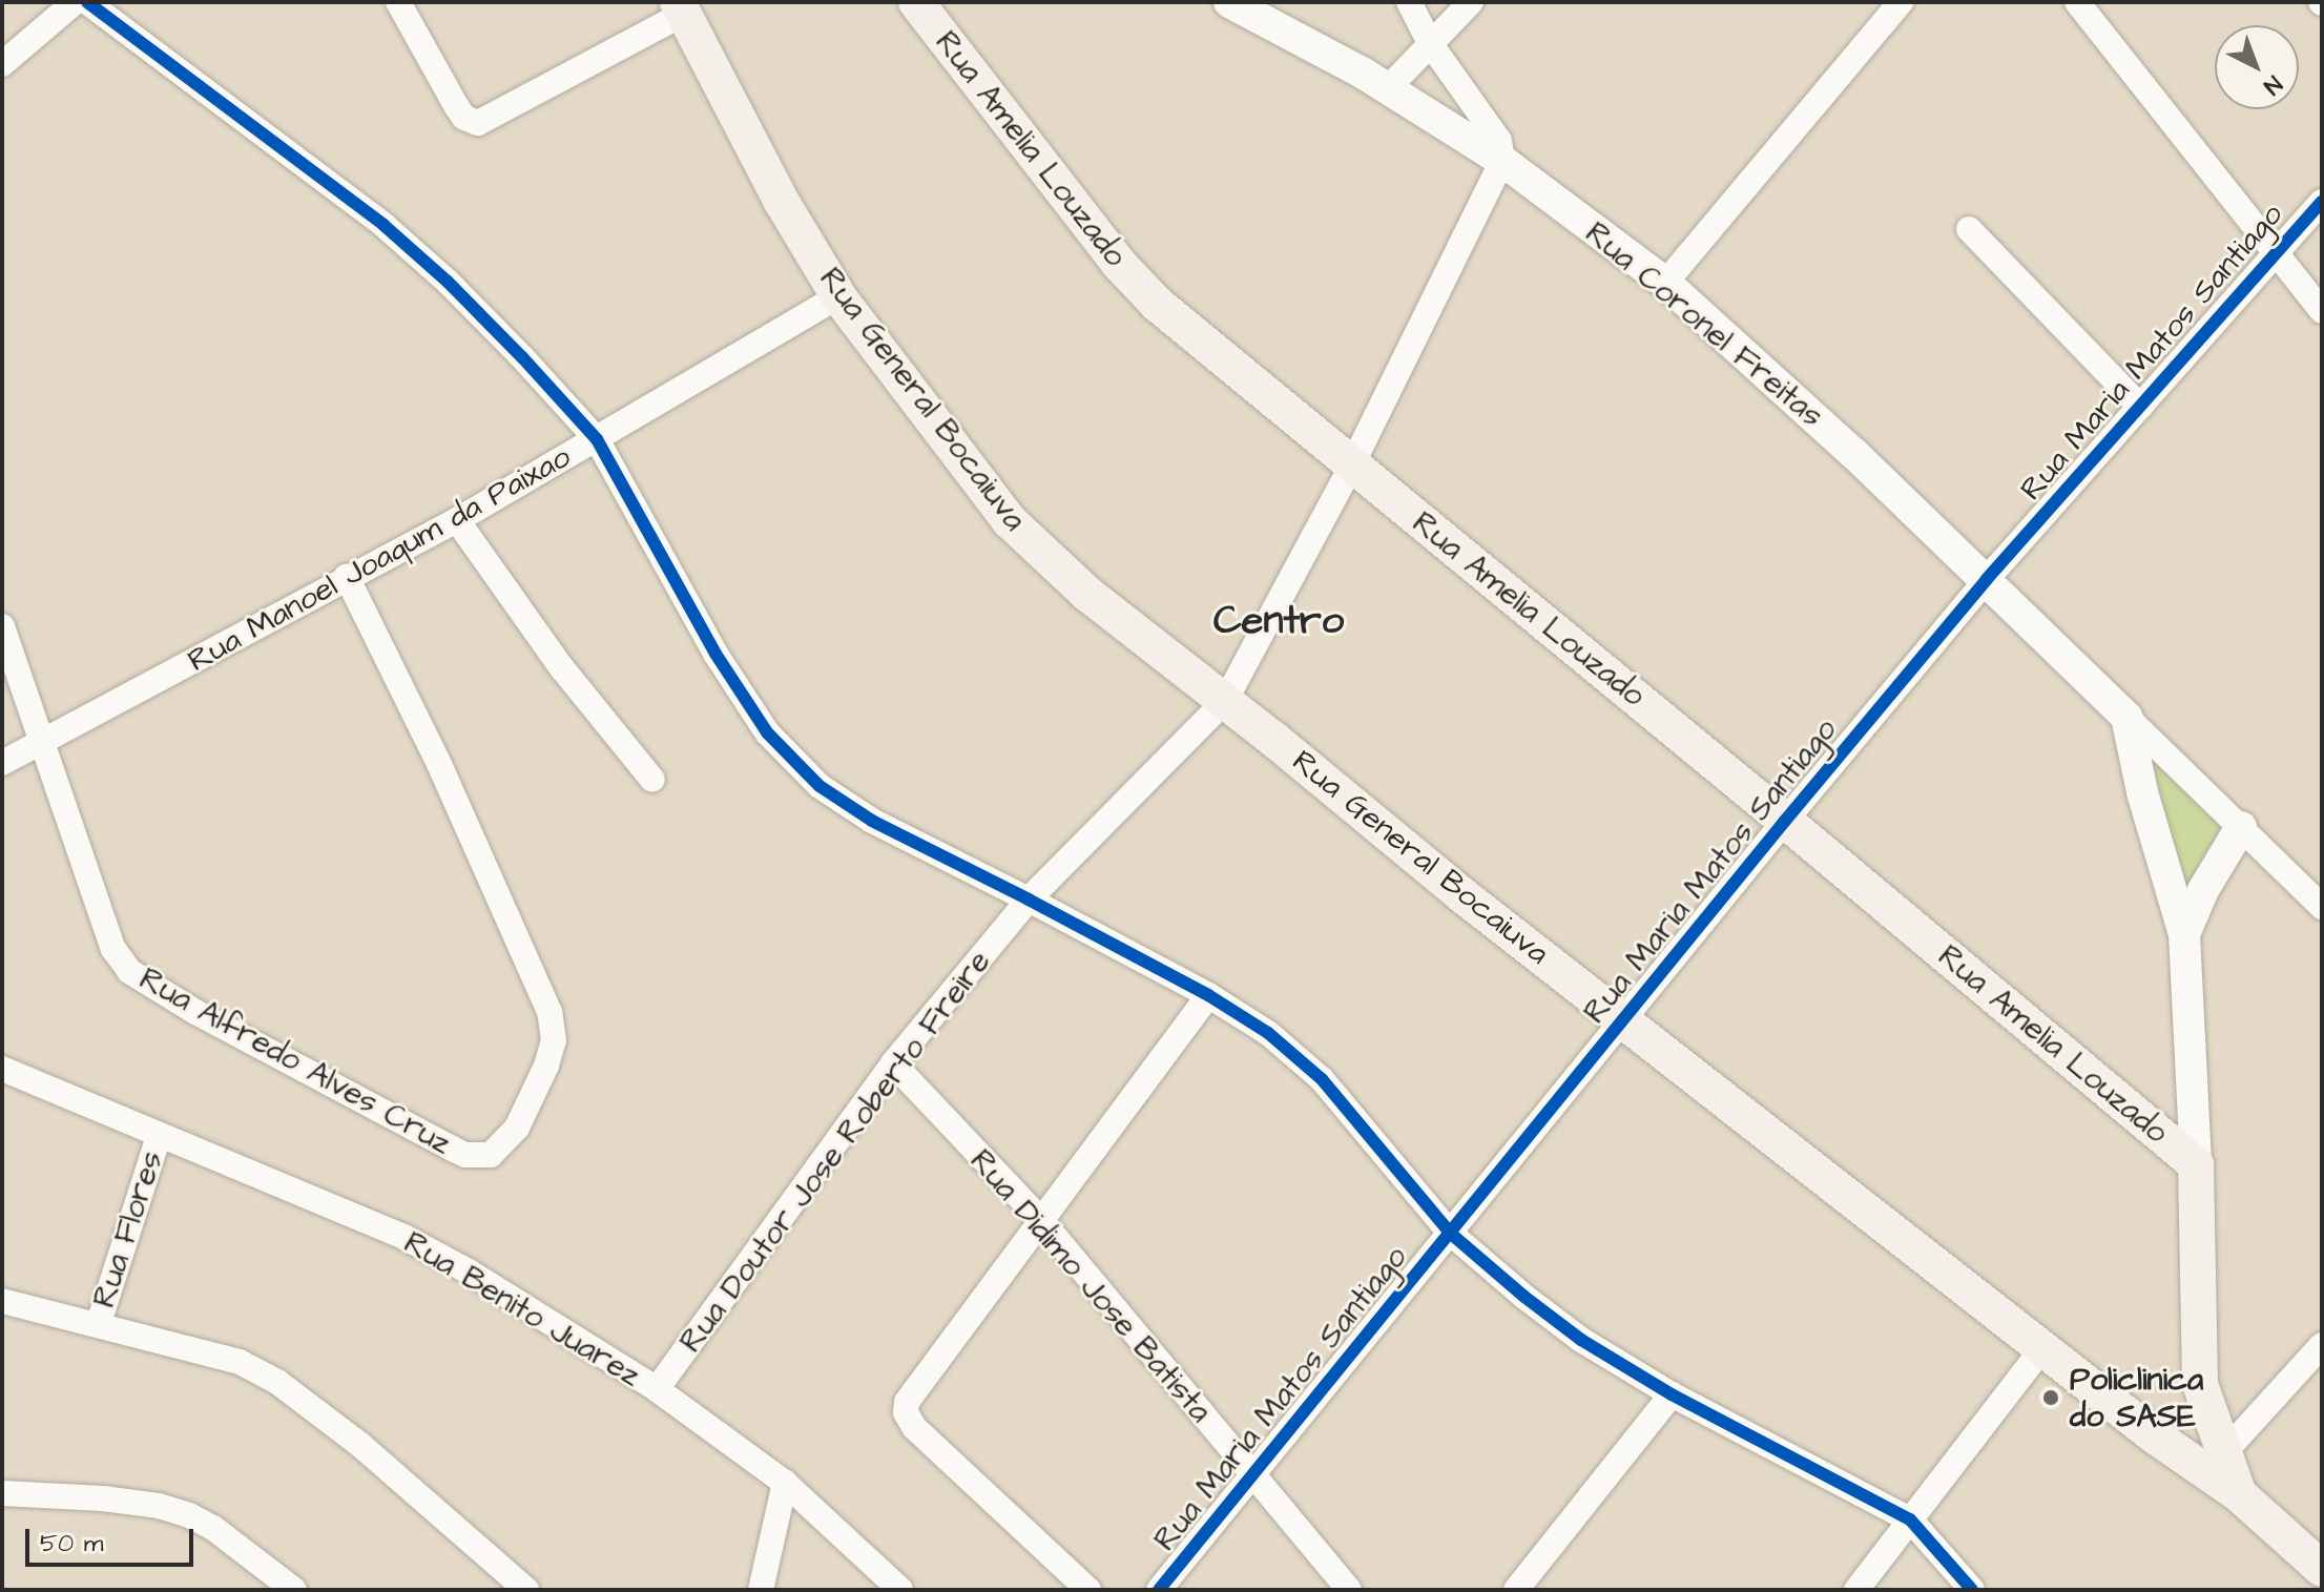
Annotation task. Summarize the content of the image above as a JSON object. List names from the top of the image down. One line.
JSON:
{"streets":{"main road":["Rua Amelia Louzado","Rua General Bocaiuva"],"street":["Rua Coronel Freitas","Rua Maria Matos Santiago","Rua Manoel Joaqum da Paixao","Rua Alfredo Alves Cruz","Rua Doutor Jose Roberto Freire","Rua Flores","Rua Didimo Jose Batista","Rua Benito Juarez"]},"crossings":[["Rua Amelia Louzado","Rua Maria Matos Santiago"],["Rua Amelia Louzado","Rua Doutor Jose Roberto Freire"],["Rua Coronel Freitas","Rua Maria Matos Santiago"],["Rua Coronel Freitas","Rua Doutor Jose Roberto Freire"],["Rua Maria Matos Santiago","Rua General Bocaiuva"],["Rua Maria Matos Santiago","Rua Didimo Jose Batista"],["Rua General Bocaiuva","Rua Manoel Joaqum da Paixao"],["Rua General Bocaiuva","Rua Doutor Jose Roberto Freire"],["Rua Manoel Joaqum da Paixao","Rua Alfredo Alves Cruz"],["Rua Doutor Jose Roberto Freire","Rua Didimo Jose Batista"],["Rua Doutor Jose Roberto Freire","Rua Benito Juarez"],["Rua Flores","Rua Benito Juarez"]],"districts":["Centro"],"places":["Policlinica do SASE"],"scale_bar":"50 m","north":"bottom right"}
